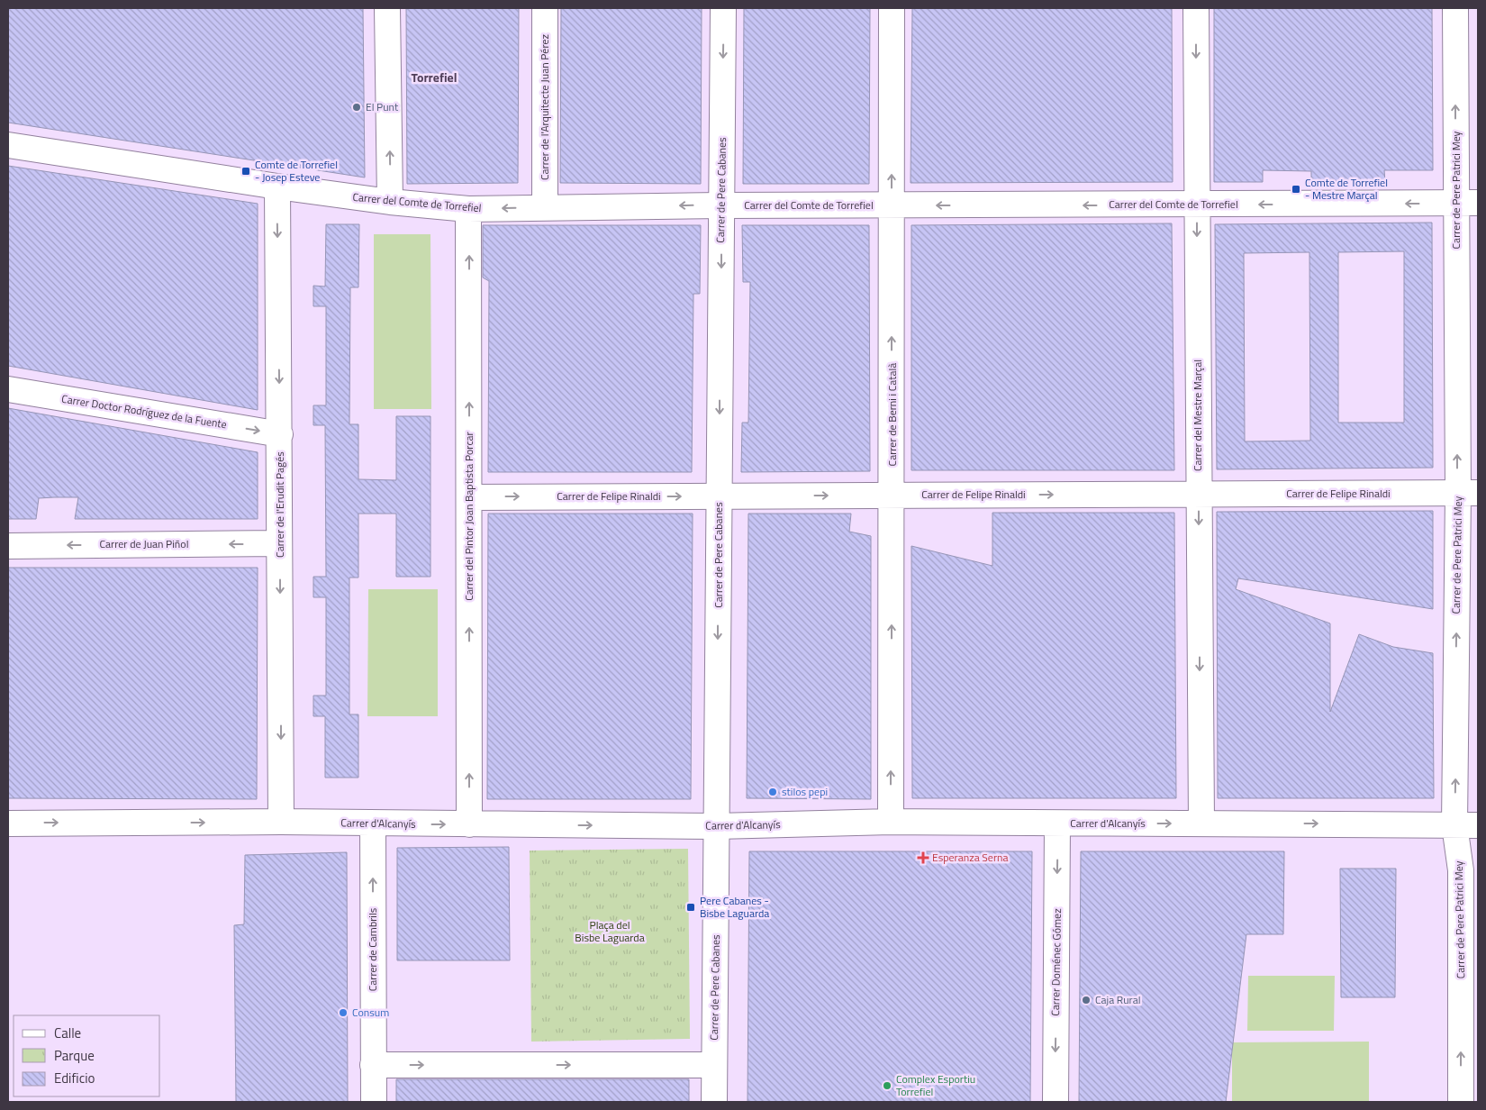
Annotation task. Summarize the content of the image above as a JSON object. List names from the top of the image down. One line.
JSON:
{"streets":{"street":["Carrer de l'Arquitecte Juan Pérez","Carrer de Pere Cabanes","Carrer de Pere Patrici Mey","Carrer del Comte de Torrefiel","Carrer Doctor Rodríguez de la Fuente","Carrer de Berni i Català","Carrer del Mestre Marçal","Carrer de Felipe Rinaldi","Carrer de l'Erudit Pagés","Carrer del Pintor Joan Baptista Porcar","Carrer de Juan Piñol","Carrer d'Alcanyís","Carrer de Cambrils","Carrer Doménec Gómez"]},"crossings":[["Carrer de l'Arquitecte Juan Pérez","Carrer del Comte de Torrefiel"],["Carrer de Pere Cabanes","Carrer del Comte de Torrefiel"],["Carrer de Pere Cabanes","Carrer de Felipe Rinaldi"],["Carrer de Pere Cabanes","Carrer d'Alcanyís"],["Carrer de Pere Patrici Mey","Carrer del Comte de Torrefiel"],["Carrer de Pere Patrici Mey","Carrer de Felipe Rinaldi"],["Carrer de Pere Patrici Mey","Carrer d'Alcanyís"],["Carrer del Comte de Torrefiel","Carrer de Berni i Català"],["Carrer del Comte de Torrefiel","Carrer del Mestre Marçal"],["Carrer del Comte de Torrefiel","Carrer de l'Erudit Pagés"],["Carrer del Comte de Torrefiel","Carrer del Pintor Joan Baptista Porcar"],["Carrer Doctor Rodríguez de la Fuente","Carrer de l'Erudit Pagés"],["Carrer de Berni i Català","Carrer de Felipe Rinaldi"],["Carrer de Berni i Català","Carrer d'Alcanyís"],["Carrer del Mestre Marçal","Carrer de Felipe Rinaldi"],["Carrer del Mestre Marçal","Carrer d'Alcanyís"],["Carrer de Felipe Rinaldi","Carrer del Pintor Joan Baptista Porcar"],["Carrer de l'Erudit Pagés","Carrer de Juan Piñol"],["Carrer de l'Erudit Pagés","Carrer d'Alcanyís"],["Carrer del Pintor Joan Baptista Porcar","Carrer d'Alcanyís"],["Carrer d'Alcanyís","Carrer de Cambrils"],["Carrer d'Alcanyís","Carrer Doménec Gómez"]],"one_way":["Carrer de Pere Cabanes","Carrer de Pere Patrici Mey","Carrer del Comte de Torrefiel","Carrer Doctor Rodríguez de la Fuente","Carrer de Berni i Català","Carrer del Mestre Marçal","Carrer de Felipe Rinaldi","Carrer de l'Erudit Pagés","Carrer del Pintor Joan Baptista Porcar","Carrer de Juan Piñol","Carrer d'Alcanyís","Carrer de Cambrils","Carrer Doménec Gómez"],"districts":["Torrefiel"],"parks":["Plaça del Bisbe Laguarda"],"places":{"other":["El Punt","stilos pepi","Caja Rural","Consum","Complex Esportiu Torrefiel"],"transit":["Comte de Torrefiel - Josep Esteve","Comte de Torrefiel - Mestre Marçal","Pere Cabanes - Bisbe Laguarda"],"health":["Esperanza Serna"]},"legend":["Calle","Parque","Edificio"]}
